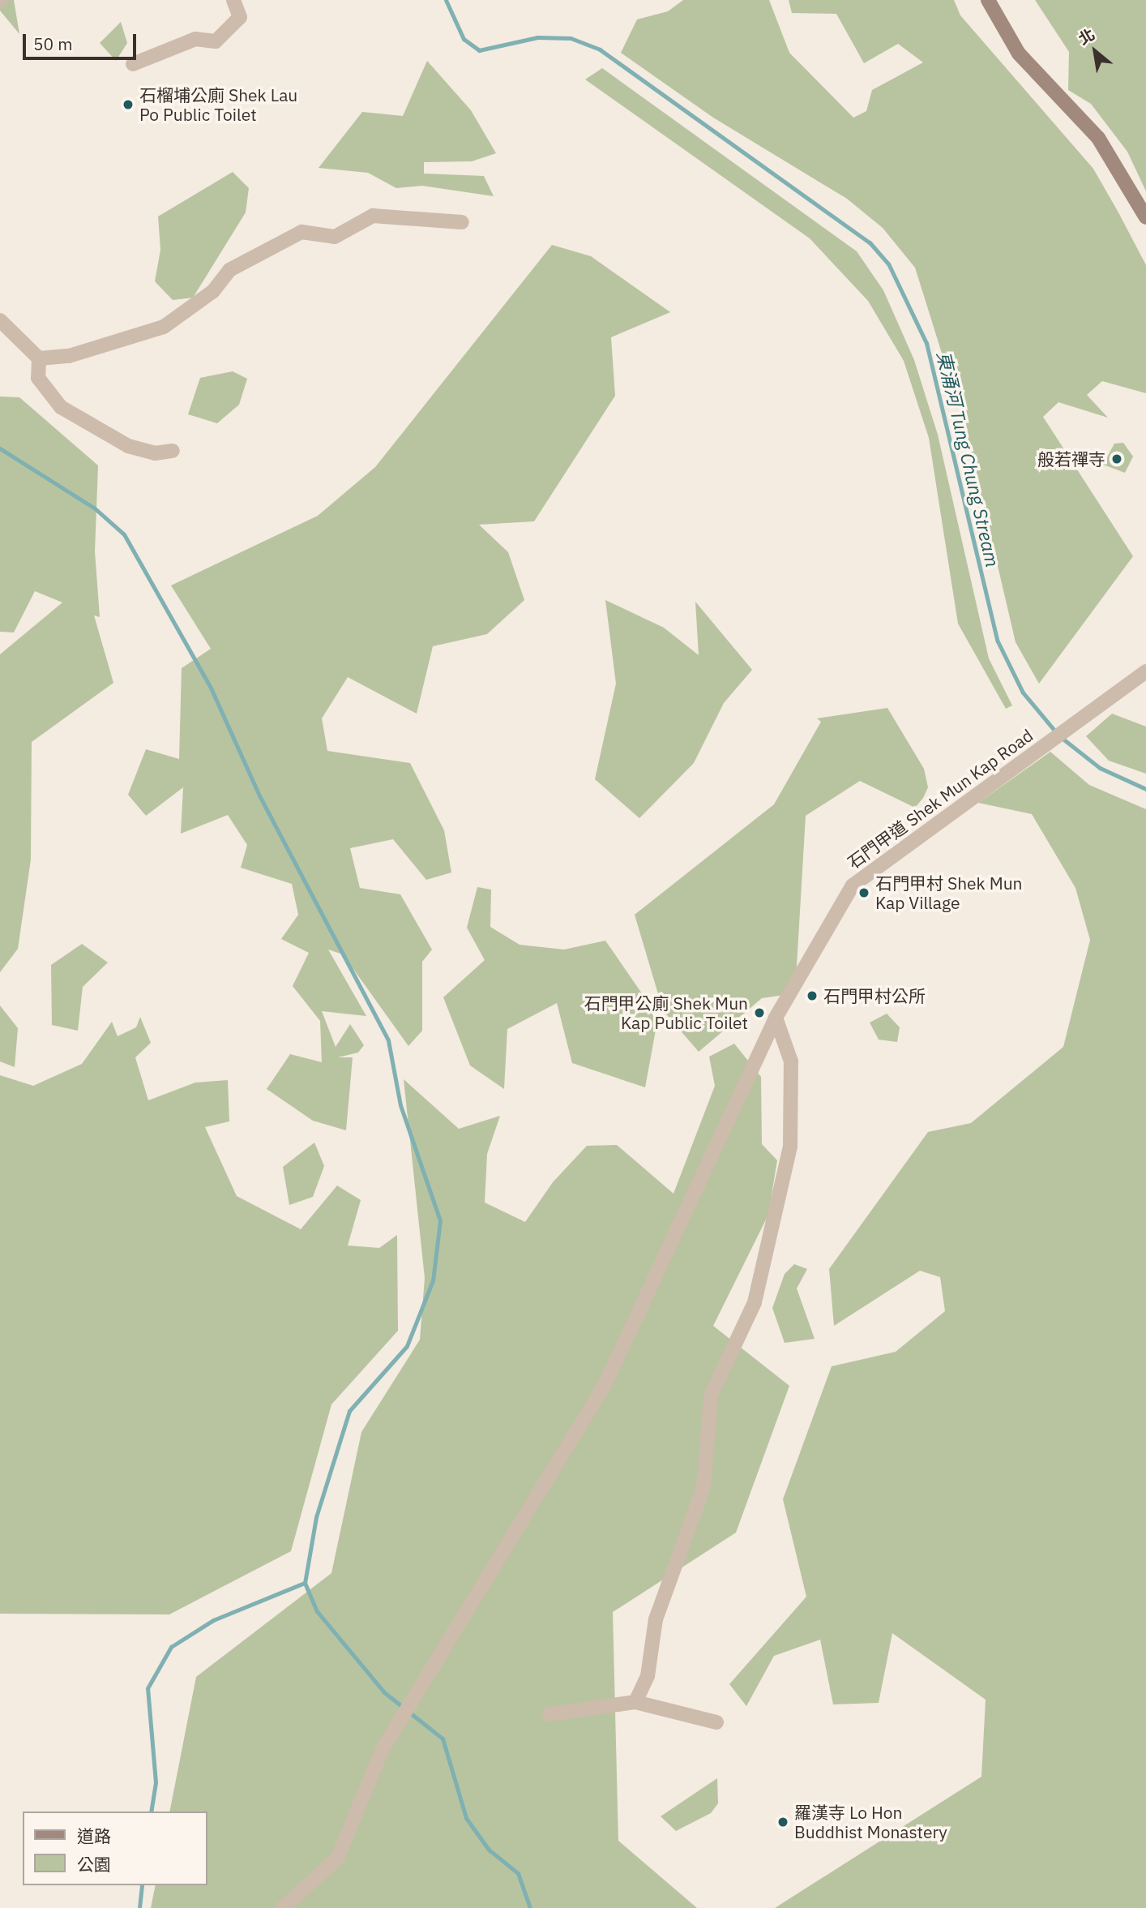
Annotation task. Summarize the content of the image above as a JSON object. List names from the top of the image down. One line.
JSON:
{"streets":{"street":["石門甲道 Shek Mun Kap Road"]},"water":["東涌河 Tung Chung Stream"],"places":["石榴埔公廁 Shek Lau Po Public Toilet","般若禪寺","石門甲村 Shek Mun Kap Village","石門甲村公所","石門甲公廁 Shek Mun Kap Public Toilet","羅漢寺 Lo Hon Buddhist Monastery"],"legend":["道路","公園"],"scale_bar":"50 m","north":"top left"}
